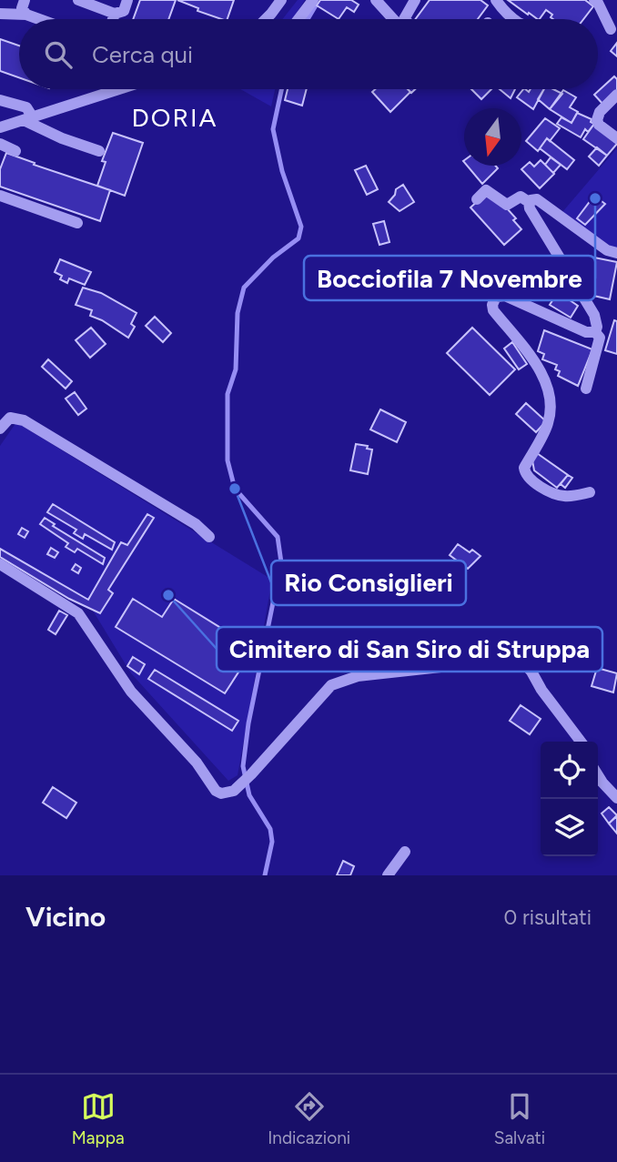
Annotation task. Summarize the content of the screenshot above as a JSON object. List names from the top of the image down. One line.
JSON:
{"districts":["DORIA"],"places":["Bocciofila 7 Novembre","Rio Consiglieri","Cimitero di San Siro di Struppa"],"north":"bottom","page":{"search":"Cerca qui","heading":["Vicino","0 risultati"],"nav":["Mappa","Indicazioni","Salvati"]}}
